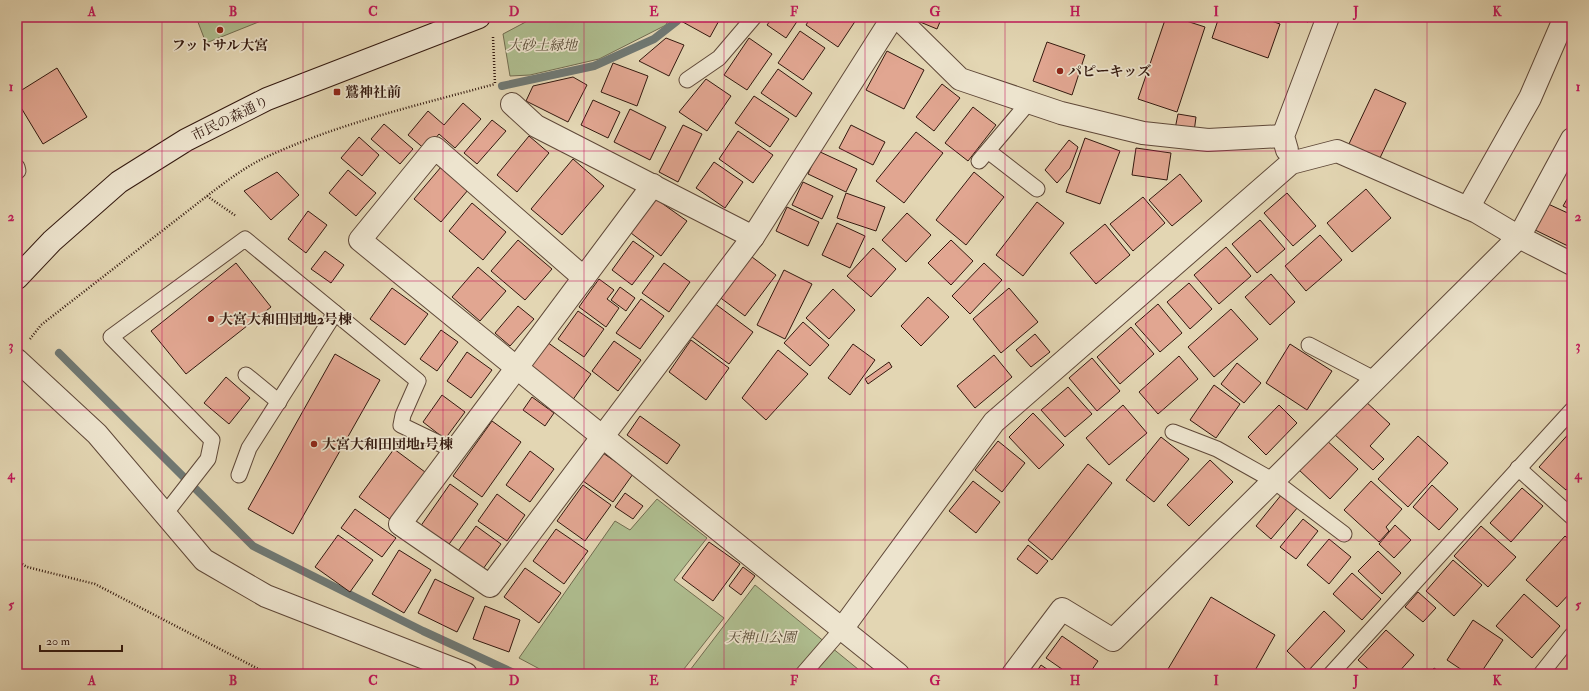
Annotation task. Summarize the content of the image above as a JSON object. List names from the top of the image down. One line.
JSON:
{"streets":{"street":["市民の森通り"]},"parks":["大砂土緑地","天神山公園"],"places":{"other":["フットサル大宮","パピーキッズ","大宮大和田団地2号棟","大宮大和田団地1号棟"],"transit":["鷲神社前"]},"scale_bar":"20 m","grid":{"columns":["A","B","C","D","E","F","G","H","I","J","K"],"rows":["1","2","3","4","5"]}}
